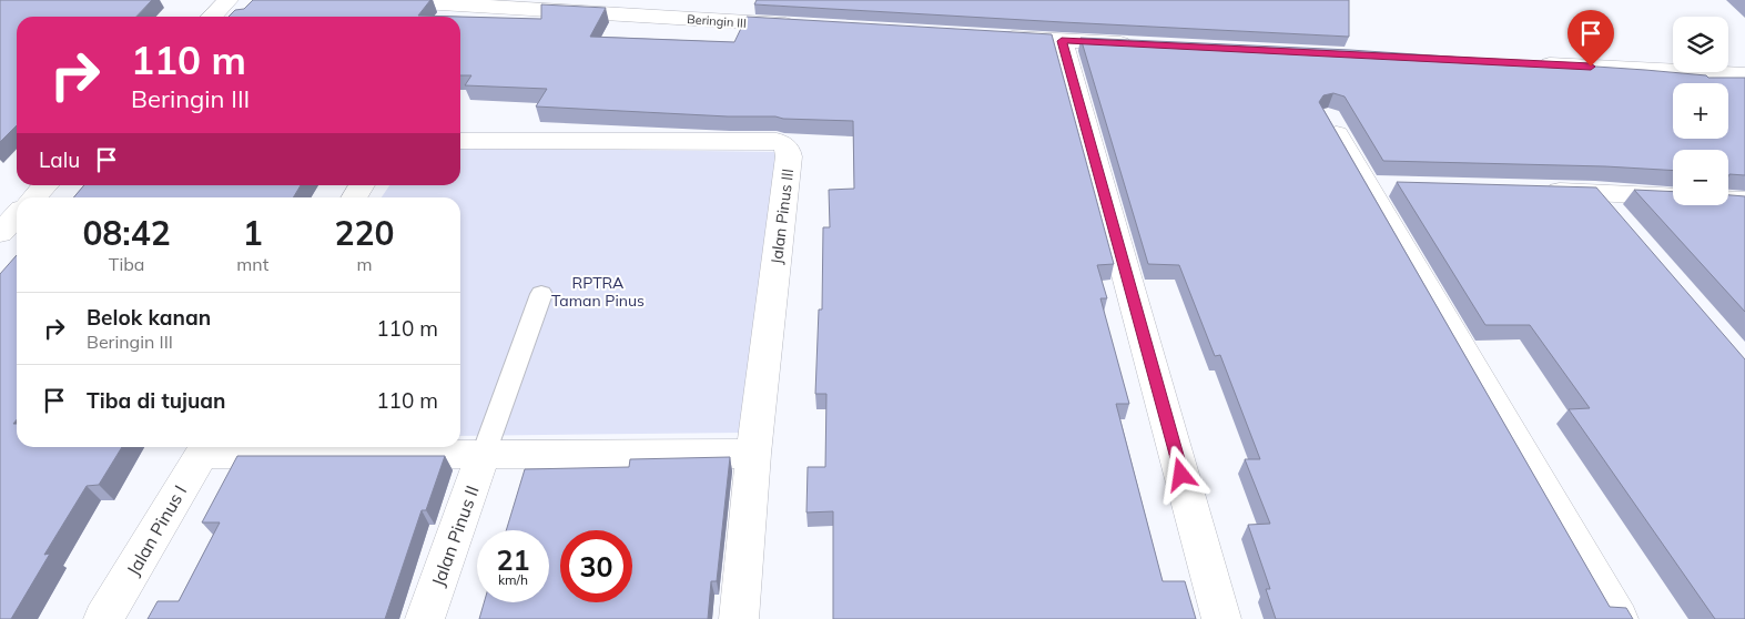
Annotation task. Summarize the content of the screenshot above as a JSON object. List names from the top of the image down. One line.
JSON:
{"streets":{"street":["Beringin III","Jalan Pinus III","Jalan Pinus I","Jalan Pinus II"]},"parks":["RPTRA Taman Pinus"],"page":{"map_buttons":["+","−"],"turn":["110 m","Beringin III"],"then":"Lalu","eta":["08:42","Tiba","1","mnt","220","m"],"list":[{"name":"Belok kanan","note":"Beringin III","value":"110 m"},{"name":"Tiba di tujuan","value":"110 m"}],"speed":"21 km/h","limit":"30"}}
